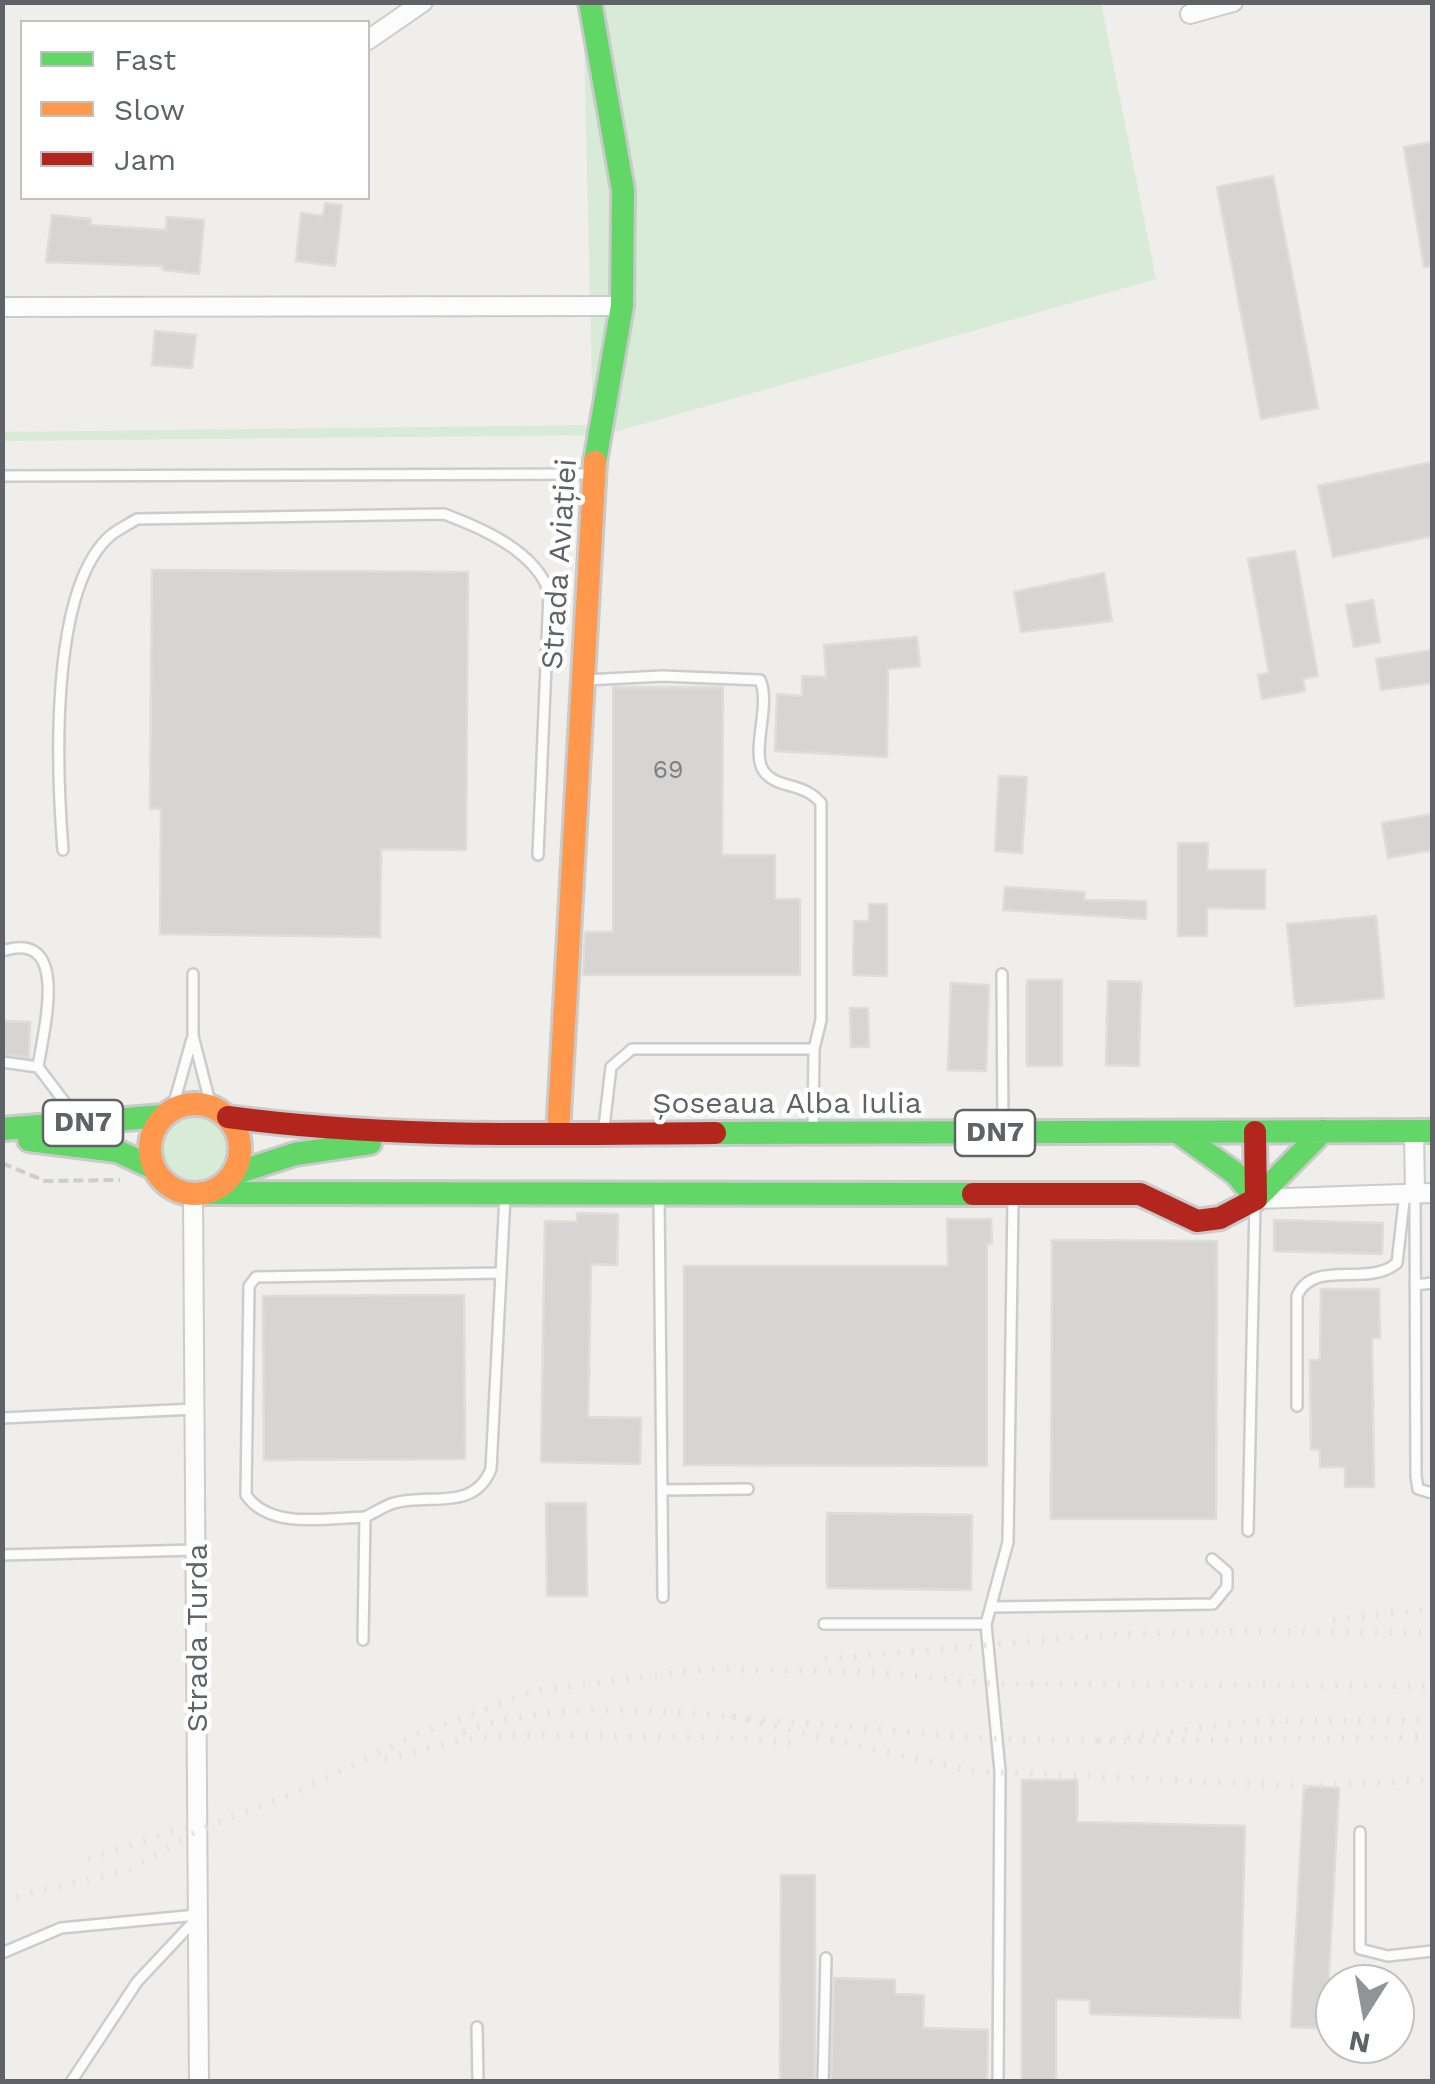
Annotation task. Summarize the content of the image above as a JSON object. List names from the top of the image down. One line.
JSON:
{"streets":{"street":["Strada Aviației","Șoseaua Alba Iulia","DN7","Strada Turda"]},"crossings":[["Strada Aviației","Șoseaua Alba Iulia"],["Șoseaua Alba Iulia","DN7"],["Șoseaua Alba Iulia","Strada Turda"],["DN7","Strada Turda"]],"house_numbers":["69"],"legend":["Fast","Slow","Jam"],"north":"bottom"}
